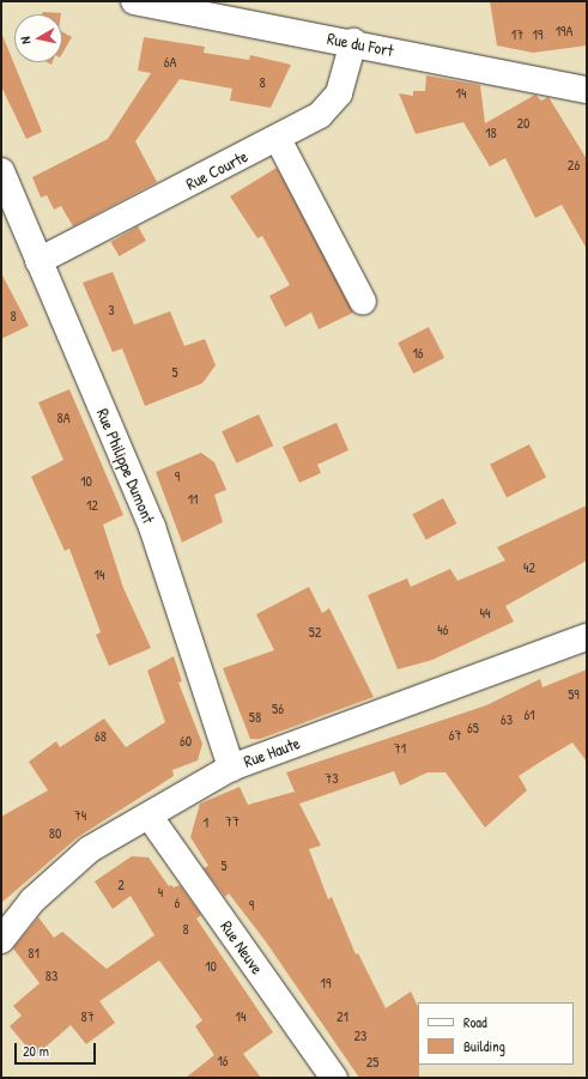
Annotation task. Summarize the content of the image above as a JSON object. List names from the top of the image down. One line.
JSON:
{"streets":{"street":["Rue du Fort","Rue Courte","Rue Philippe Dumont","Rue Haute","Rue Neuve"]},"crossings":[["Rue du Fort","Rue Courte"],["Rue Courte","Rue Philippe Dumont"],["Rue Philippe Dumont","Rue Haute"],["Rue Haute","Rue Neuve"]],"house_numbers":["19A","17","19","6A","8","14","20","18","26","3","8","16","5","8A","9","10","11","12","42","14","44","46","52","59","56","61","58","63","65","67","68","60","71","73","74","77","1","80","5","2","4","6","9","8","81","10","83","19","87","14","21","23","16","25"],"legend":["Road","Building"],"scale_bar":"20 m","north":"left"}
